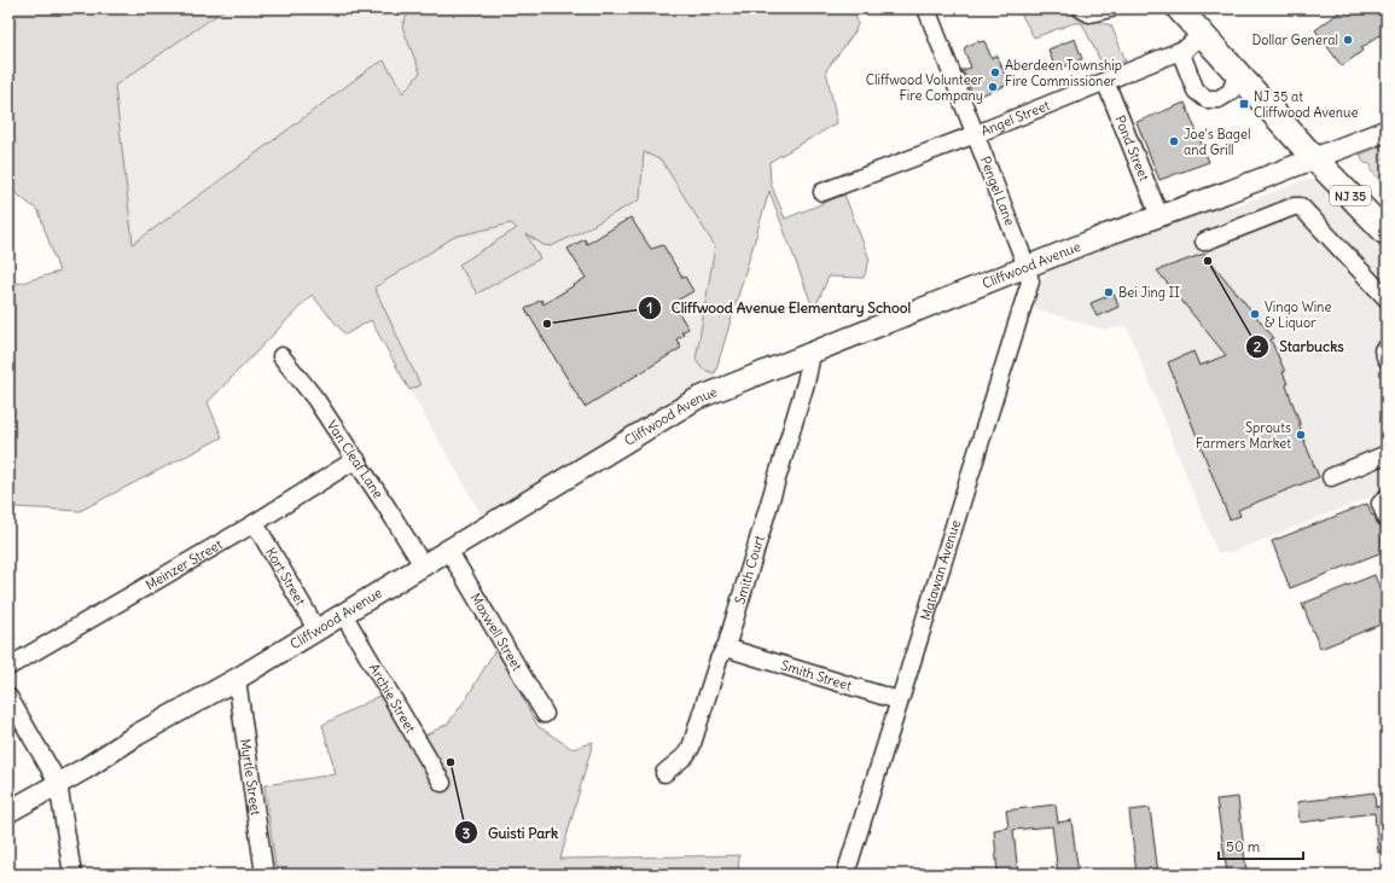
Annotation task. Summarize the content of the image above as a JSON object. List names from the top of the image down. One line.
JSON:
{"streets":{"highway":["NJ 35"],"main road":["Cliffwood Avenue"],"street":["Angel Street","Pond Street","Pengel Lane","Van Cleaf Lane","Meinzer Street","Smith Court","Matawan Avenue","Kort Street","Maxwell Street","Smith Street","Archie Street","Myrtle Street"]},"crossings":[["Angel Street","Pond Street"],["Angel Street","Pengel Lane"],["Angel Street","NJ 35"],["Pond Street","Cliffwood Avenue"],["Pengel Lane","Cliffwood Avenue"],["Pengel Lane","Matawan Avenue"],["NJ 35","Cliffwood Avenue"],["Cliffwood Avenue","Van Cleaf Lane"],["Cliffwood Avenue","Smith Court"],["Cliffwood Avenue","Matawan Avenue"],["Cliffwood Avenue","Kort Street"],["Cliffwood Avenue","Maxwell Street"],["Cliffwood Avenue","Archie Street"],["Cliffwood Avenue","Myrtle Street"],["Van Cleaf Lane","Meinzer Street"],["Meinzer Street","Kort Street"],["Matawan Avenue","Smith Street"]],"places":{"other":["Dollar General","Aberdeen Township Fire Commissioner","Cliffwood Volunteer Fire Company","Joe's Bagel and Grill","Starbucks","Bei Jing II","Vingo Wine & Liquor","Cliffwood Avenue Elementary School","Sprouts Farmers Market","Guisti Park"],"transit":["NJ 35 at Cliffwood Avenue"]},"scale_bar":"50 m"}
